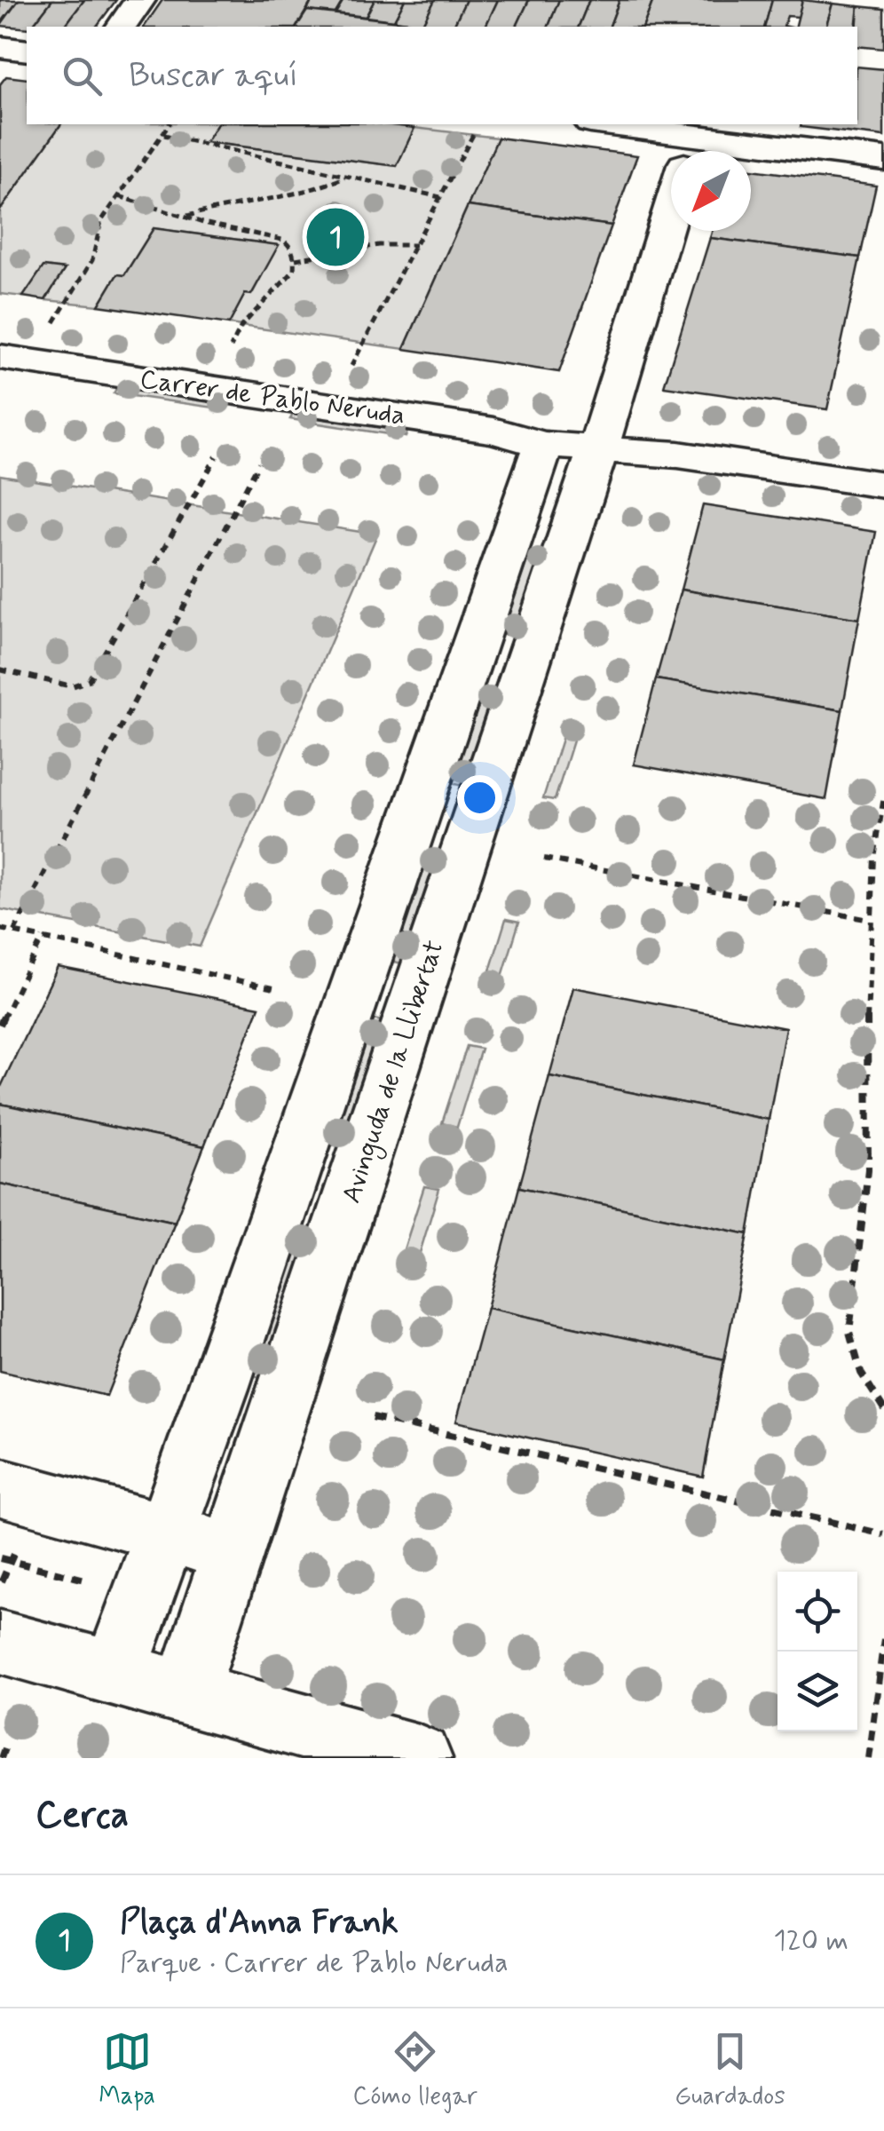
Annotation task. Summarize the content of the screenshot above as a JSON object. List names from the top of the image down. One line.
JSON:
{"streets":{"street":["Carrer de Pablo Neruda","Avinguda de la Llibertat"]},"crossings":[["Carrer de Pablo Neruda","Avinguda de la Llibertat"]],"north":"bottom left","page":{"search":"Buscar aquí","pins":"1","heading":"Cerca","list":[{"mark":"1","name":"Plaça d'Anna Frank","note":"Parque · Carrer de Pablo Neruda","value":"120 m"}],"nav":["Mapa","Cómo llegar","Guardados"]}}
